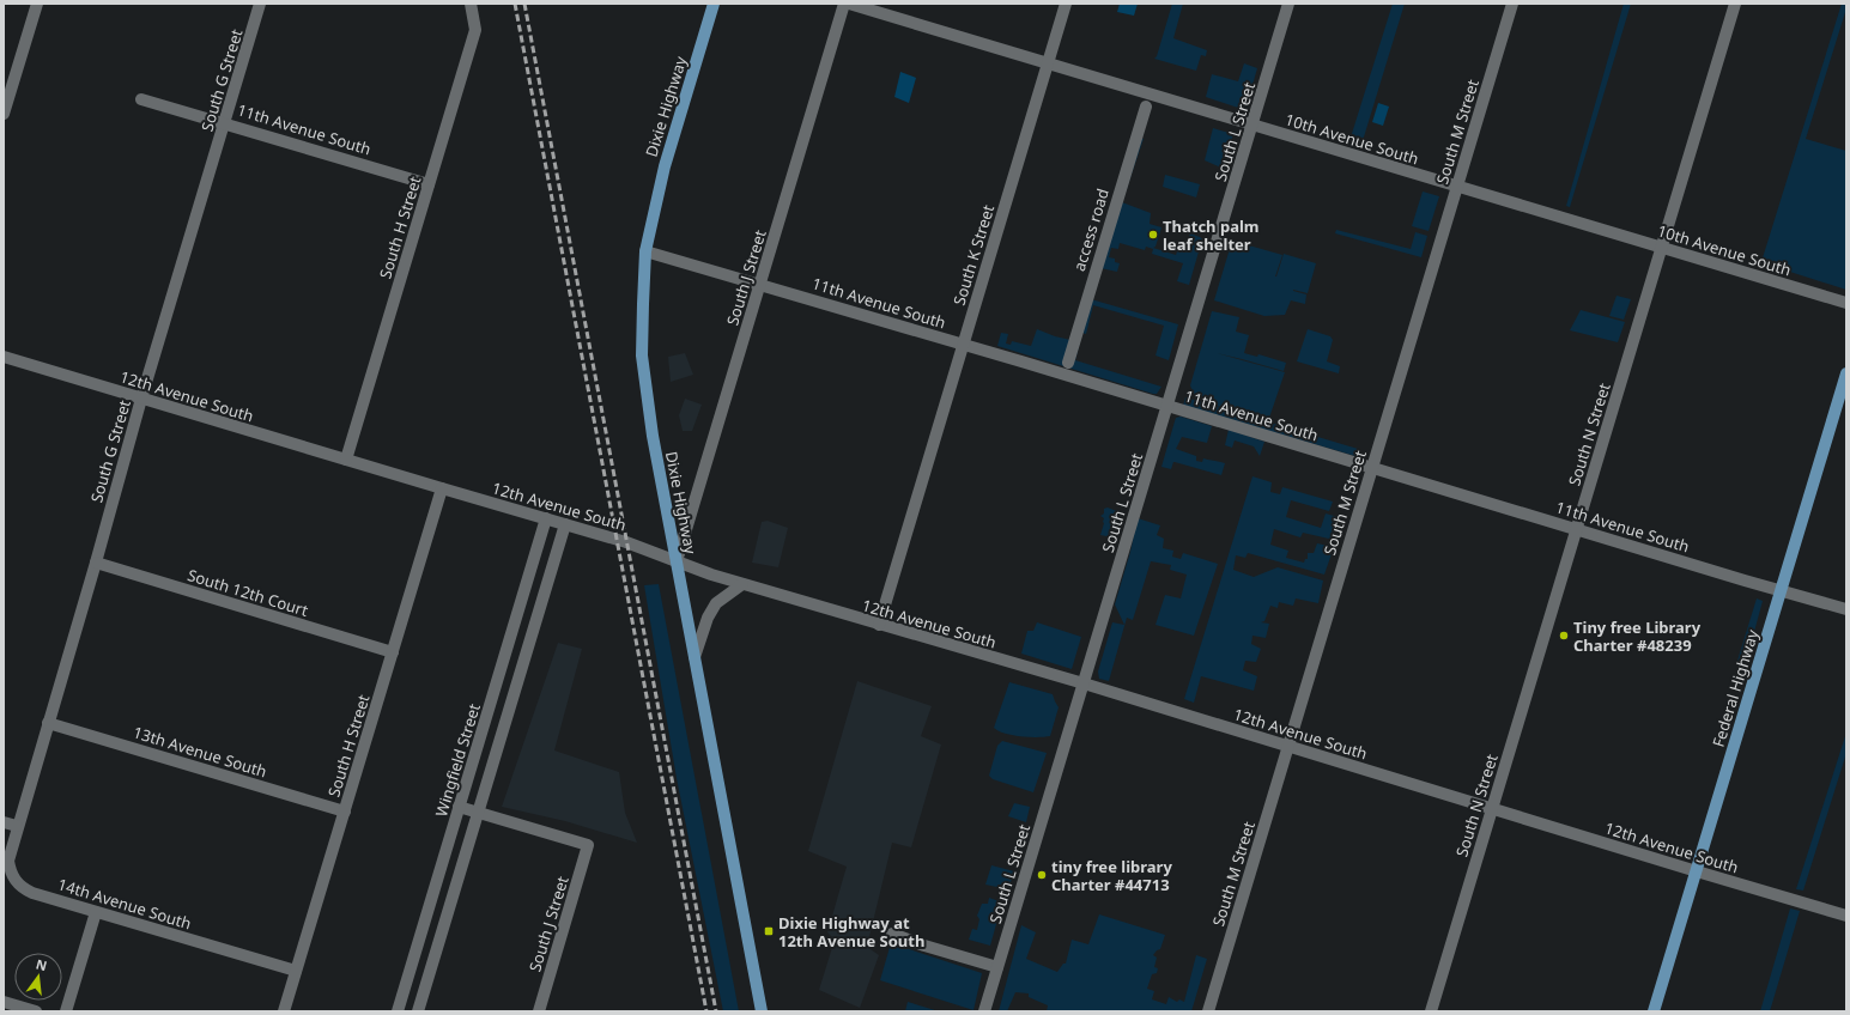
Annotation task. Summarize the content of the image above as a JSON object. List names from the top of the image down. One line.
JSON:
{"streets":{"main road":["Dixie Highway","Federal Highway"],"street":["South G Street","11th Avenue South","South L Street","South M Street","10th Avenue South","South H Street","access road","South K Street","South J Street","12th Avenue South","South N Street","South 12th Court","13th Avenue South","Wingfield Street","14th Avenue South"]},"crossings":[["South G Street","11th Avenue South"],["South G Street","12th Avenue South"],["South G Street","South 12th Court"],["South G Street","13th Avenue South"],["South G Street","14th Avenue South"],["Dixie Highway","11th Avenue South"],["Dixie Highway","South J Street"],["Dixie Highway","12th Avenue South"],["11th Avenue South","South L Street"],["11th Avenue South","South M Street"],["11th Avenue South","South H Street"],["11th Avenue South","South K Street"],["11th Avenue South","South J Street"],["11th Avenue South","South N Street"],["11th Avenue South","Federal Highway"],["South L Street","10th Avenue South"],["South L Street","12th Avenue South"],["South M Street","10th Avenue South"],["South M Street","12th Avenue South"],["10th Avenue South","South K Street"],["10th Avenue South","South N Street"],["South H Street","12th Avenue South"],["South H Street","South 12th Court"],["South H Street","13th Avenue South"],["South H Street","14th Avenue South"],["South K Street","12th Avenue South"],["South J Street","12th Avenue South"],["12th Avenue South","South N Street"],["12th Avenue South","Federal Highway"],["12th Avenue South","Wingfield Street"]],"places":{"other":["Thatch palm leaf shelter","Tiny free Library Charter #48239","tiny free library Charter #44713"],"transit":["Dixie Highway at 12th Avenue South"]},"north":"top"}
